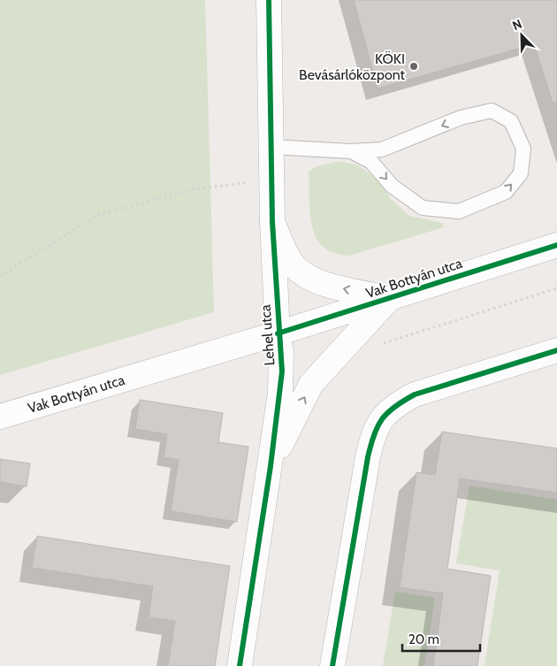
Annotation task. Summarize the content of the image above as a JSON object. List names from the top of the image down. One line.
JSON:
{"streets":{"street":["Vak Bottyán utca","Lehel utca"]},"crossings":[["Vak Bottyán utca","Lehel utca"]],"places":["KÖKI Bevásárlóközpont"],"scale_bar":"20 m","north":"top left"}
